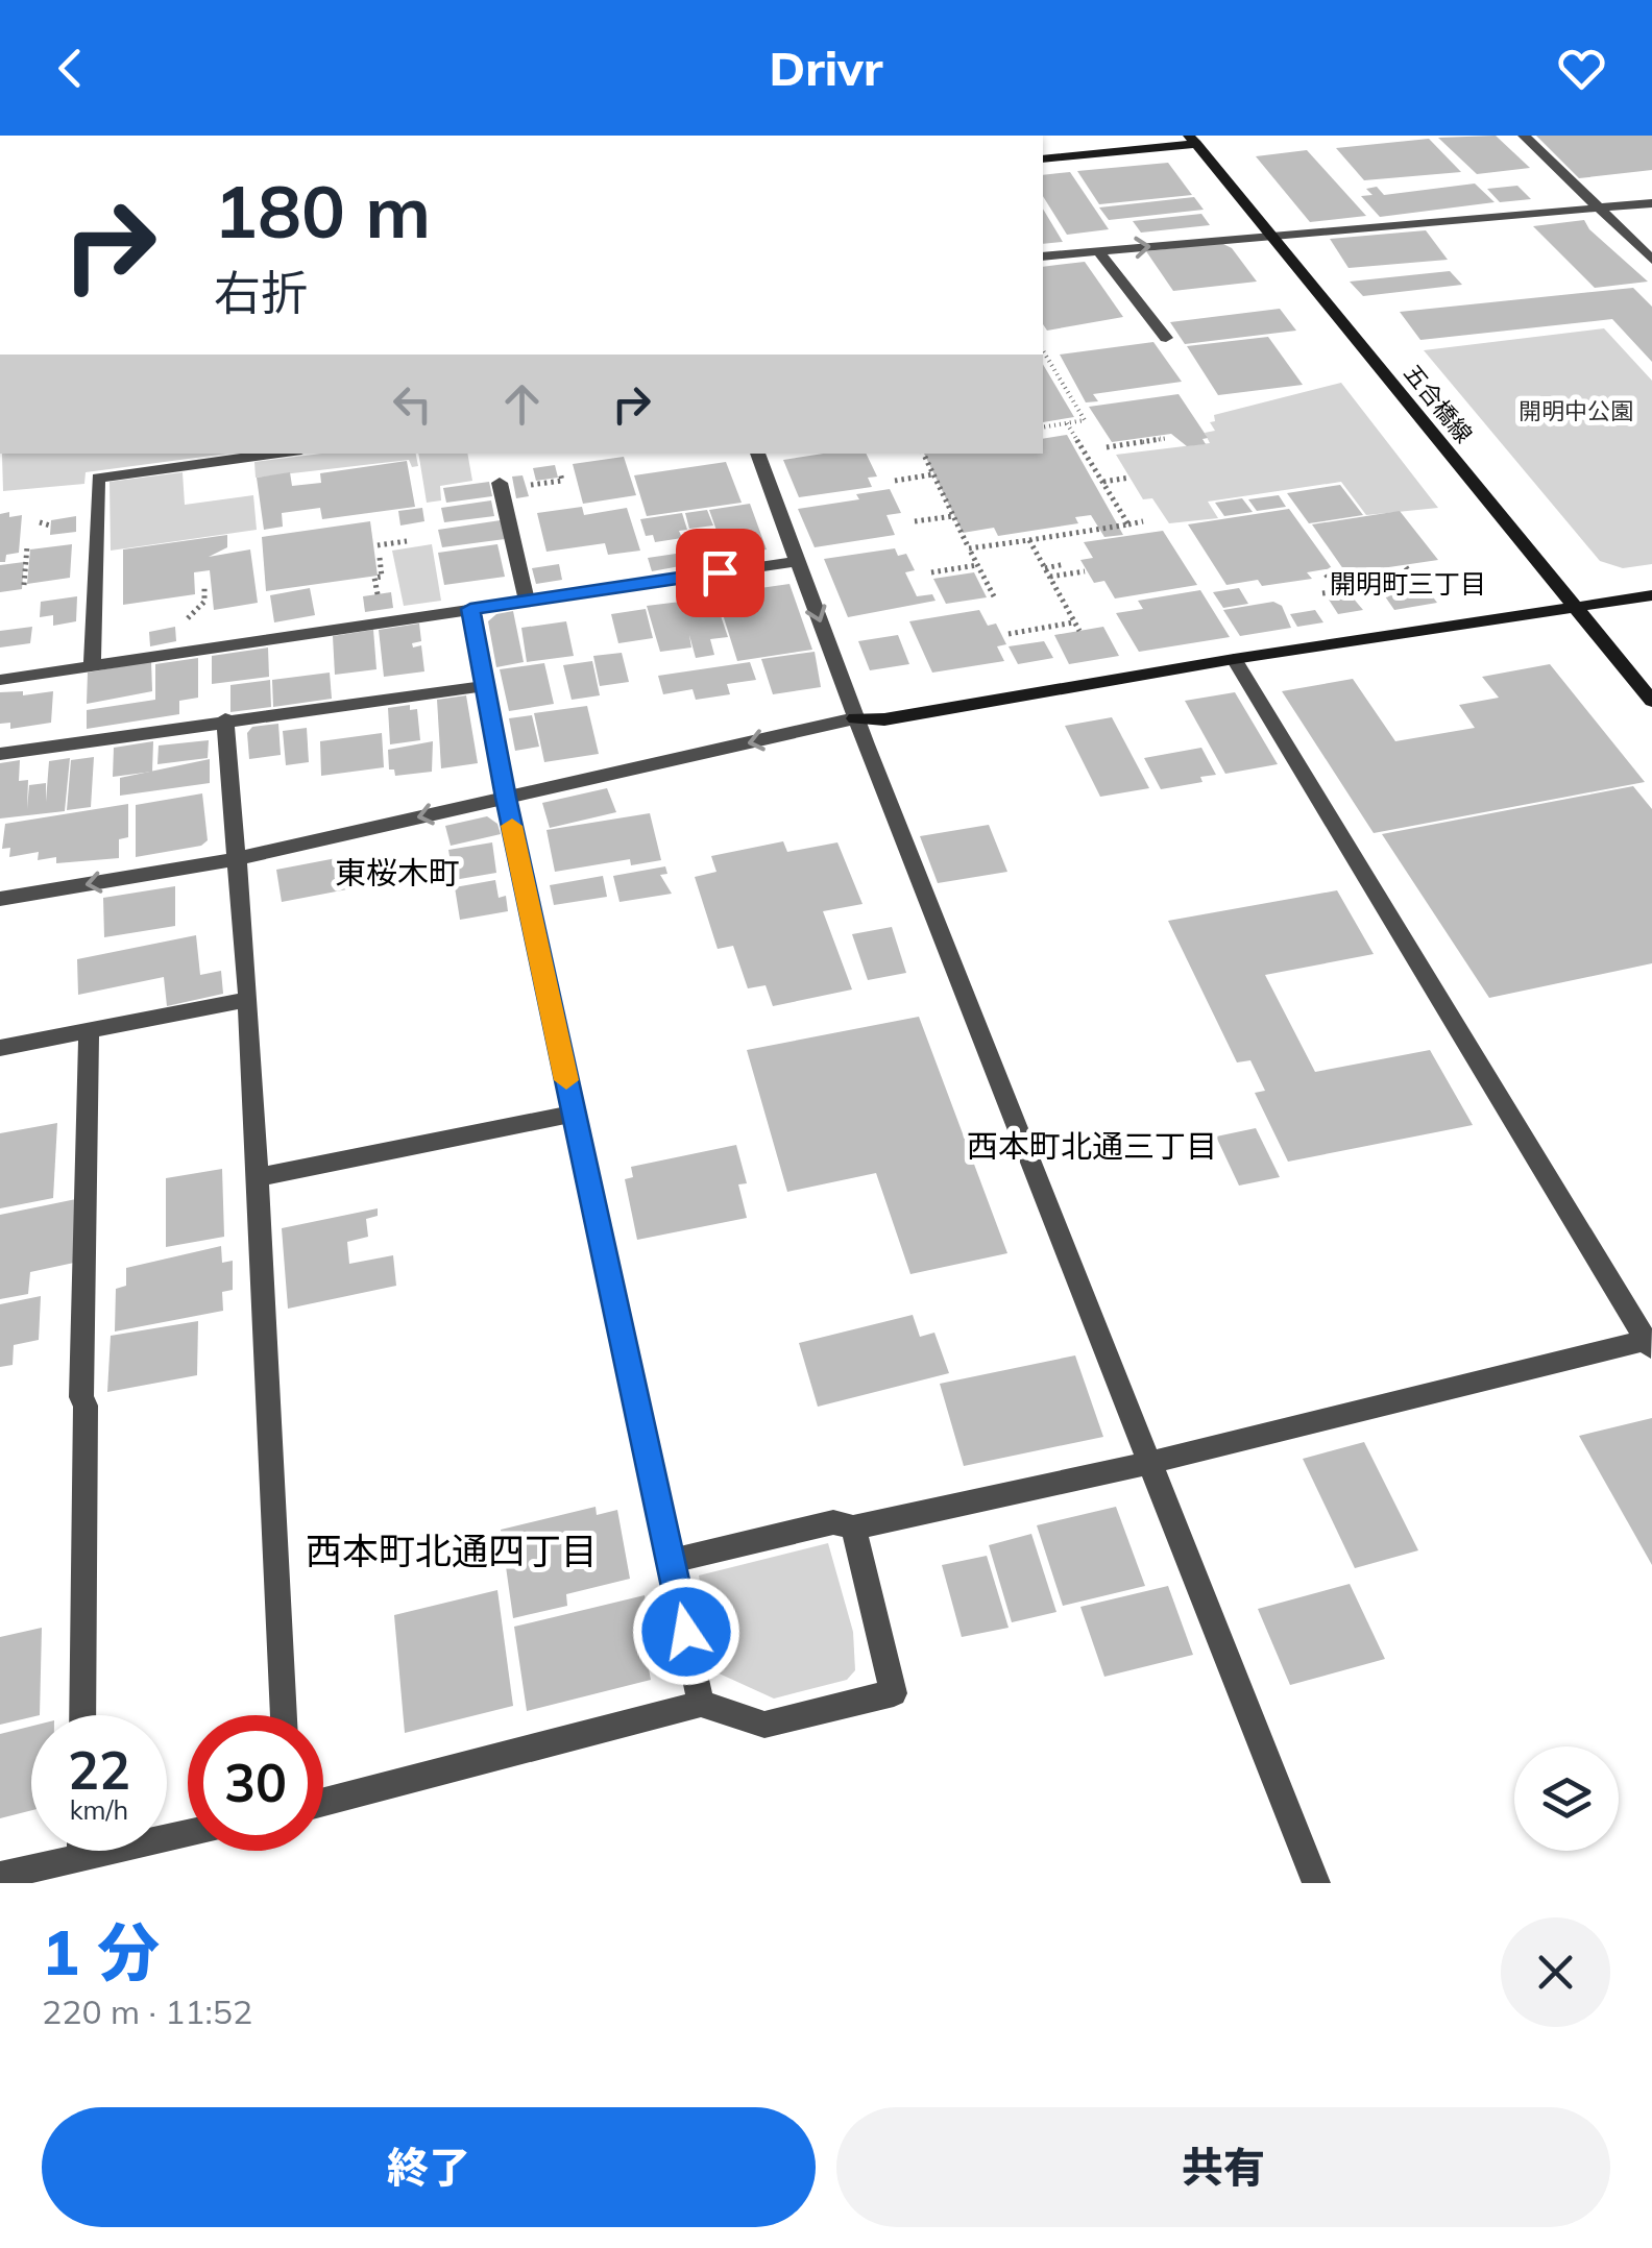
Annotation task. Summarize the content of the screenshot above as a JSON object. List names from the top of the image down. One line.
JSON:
{"streets":{"street":["五合橋線"]},"districts":["開明町三丁目","東桜木町","西本町北通三丁目","西本町北通四丁目"],"parks":["開明中公園"],"page":{"header":"Drivr","turn":["180 m","右折"],"speed":"22 km/h","limit":"30","heading":["1 分","220 m · 11:52"],"buttons":["終了","共有"]}}
